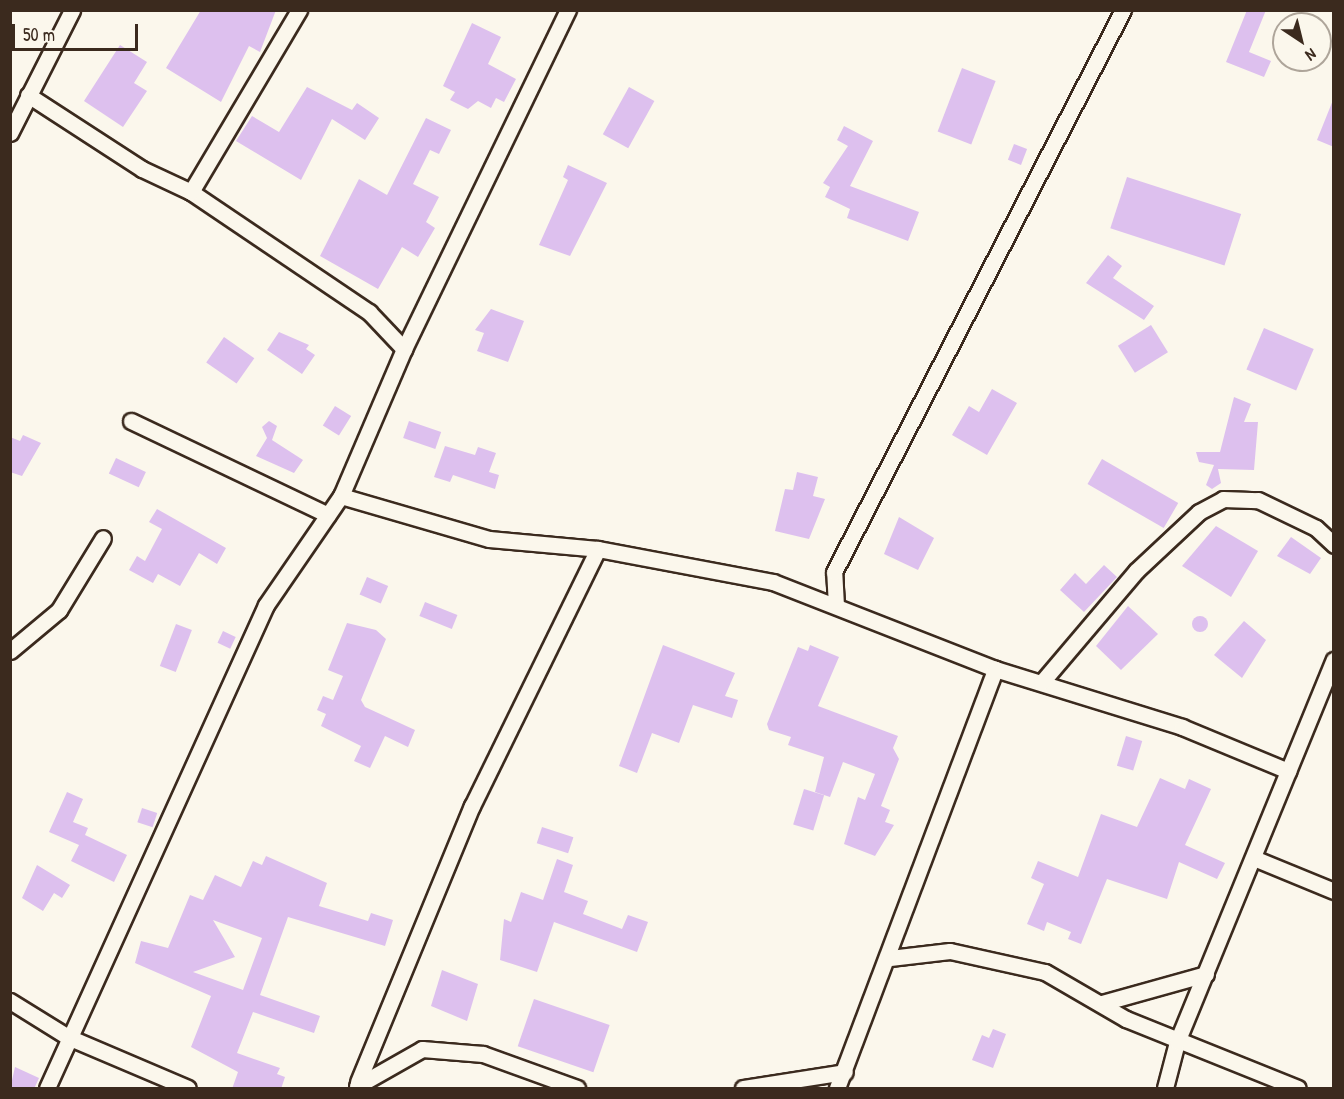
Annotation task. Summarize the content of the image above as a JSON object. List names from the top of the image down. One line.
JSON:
{"scale_bar":"50 m","north":"bottom right"}
